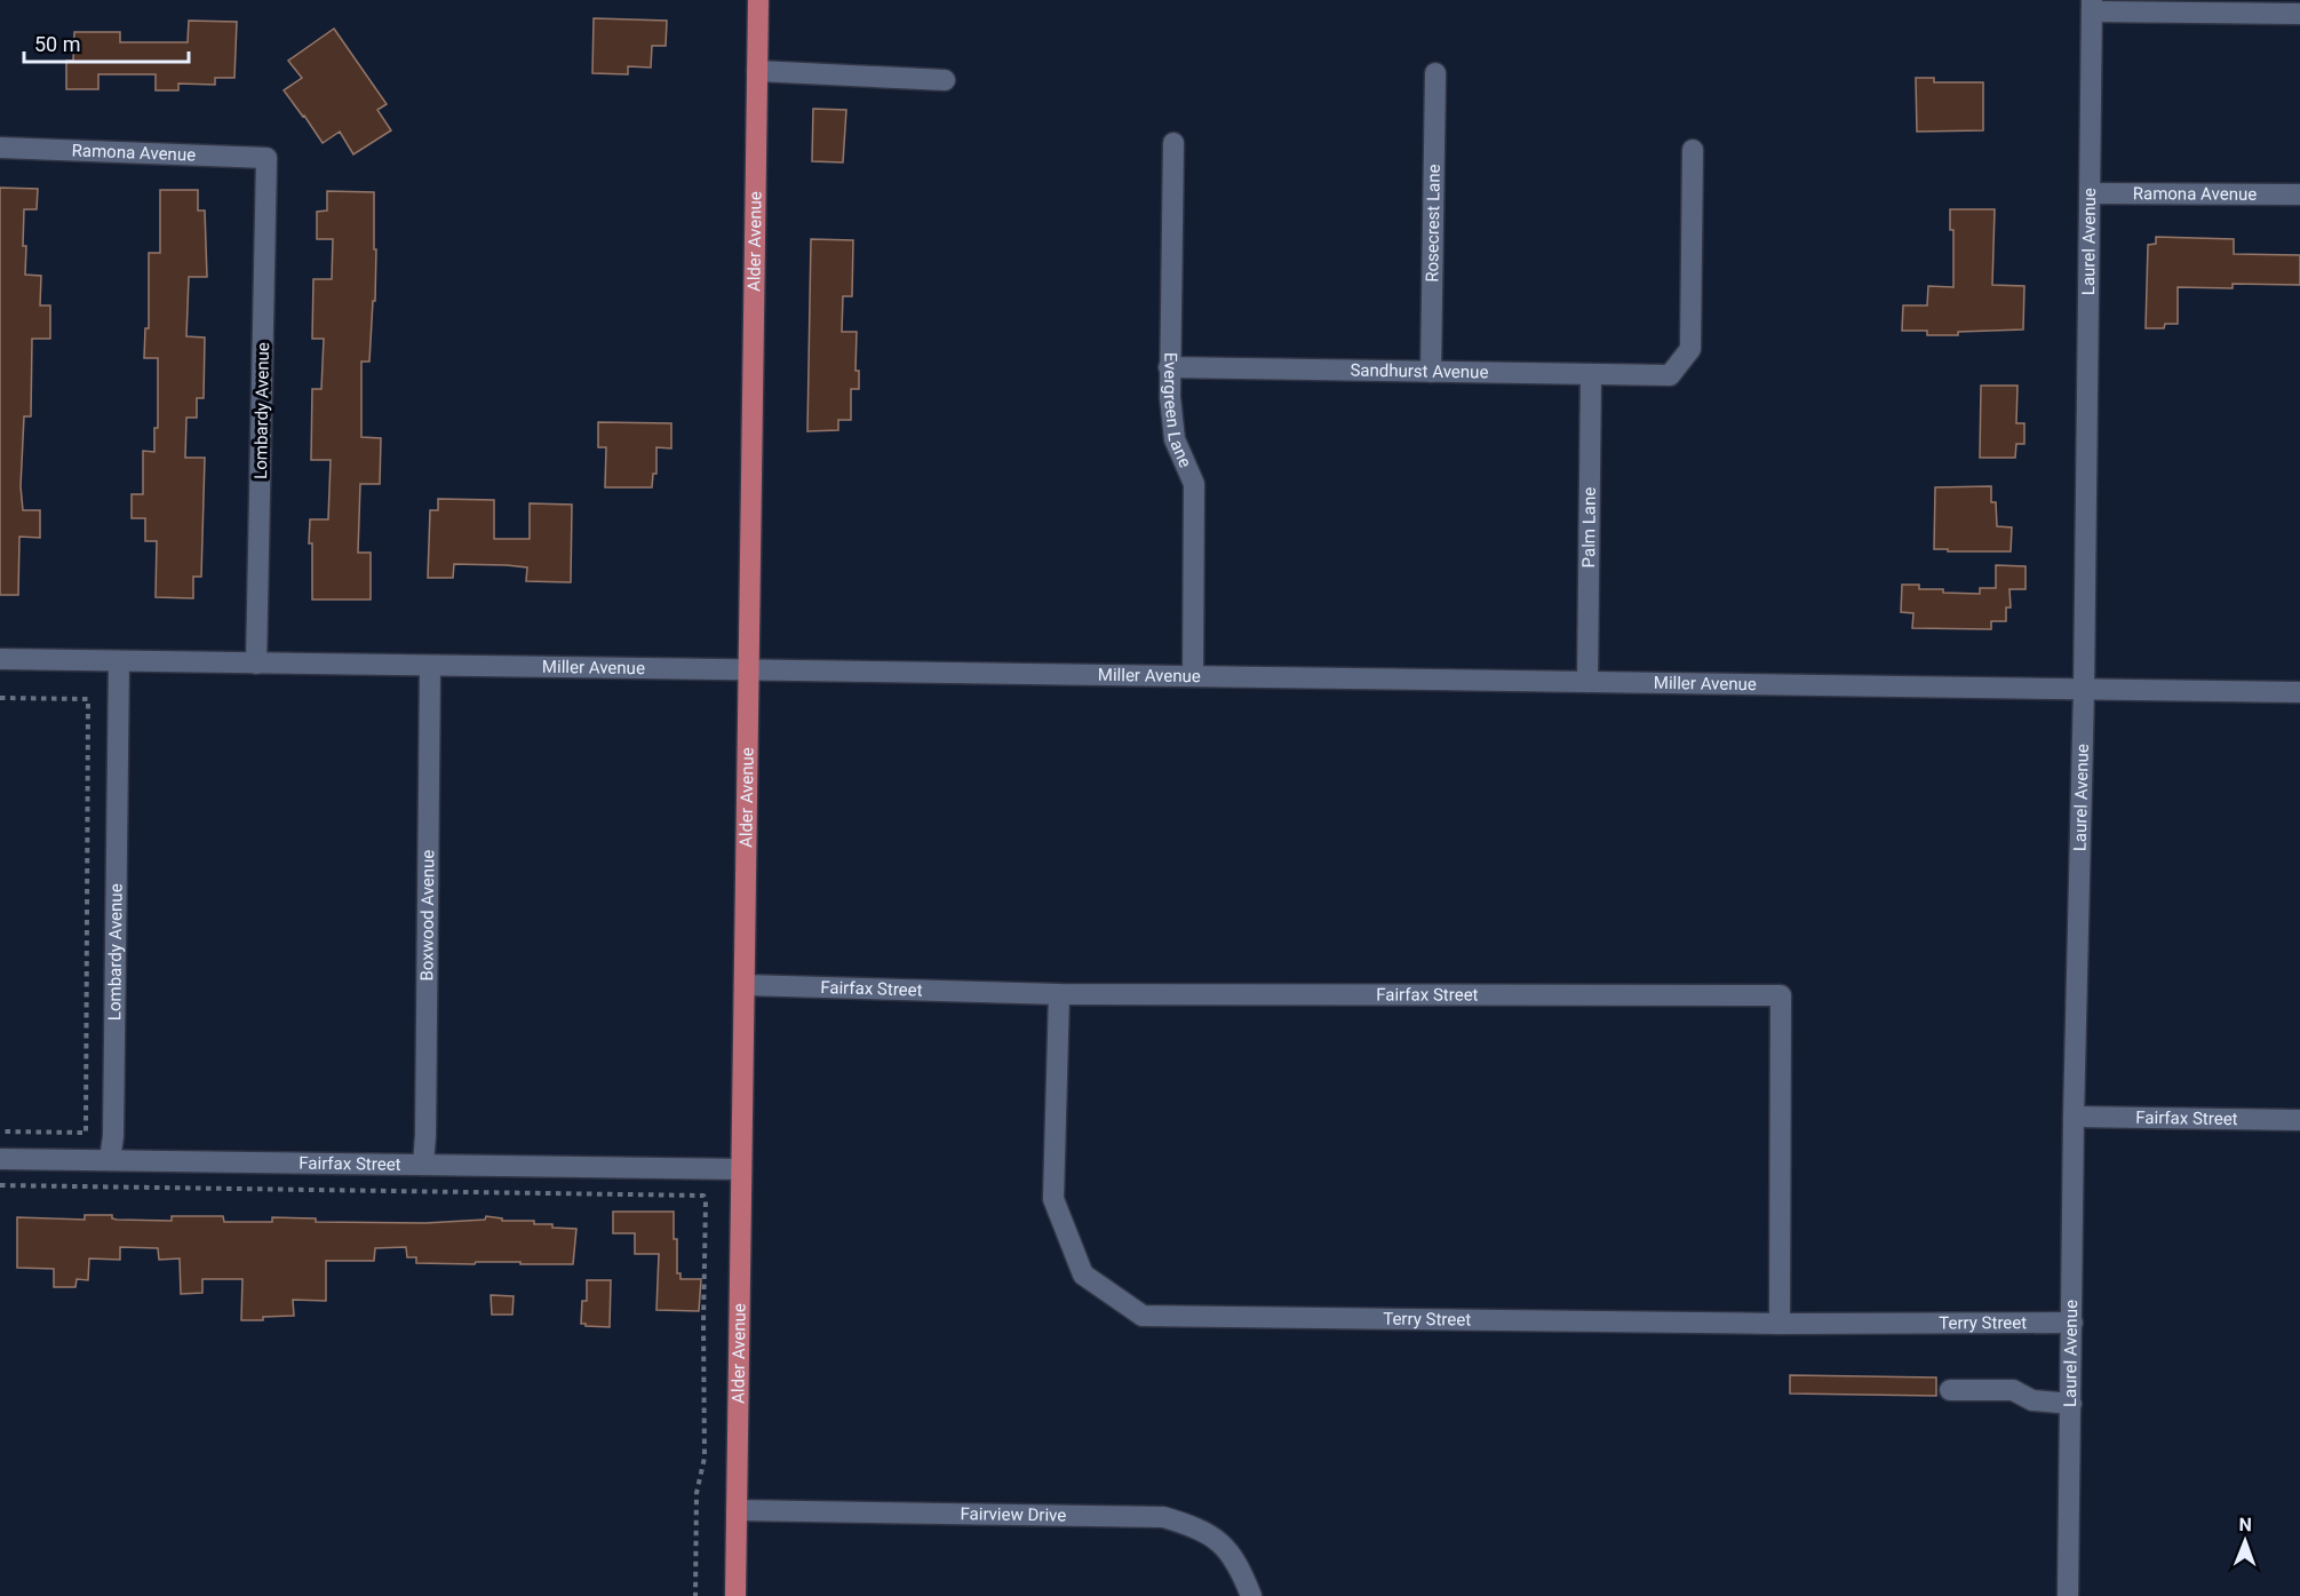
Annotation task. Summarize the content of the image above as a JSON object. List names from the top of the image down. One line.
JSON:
{"streets":{"main road":["Alder Avenue"],"street":["Ramona Avenue","Rosecrest Lane","Laurel Avenue","Sandhurst Avenue","Evergreen Lane","Lombardy Avenue","Palm Lane","Miller Avenue","Boxwood Avenue","Fairfax Street","Terry Street","Fairview Drive"]},"crossings":[["Ramona Avenue","Laurel Avenue"],["Ramona Avenue","Lombardy Avenue"],["Rosecrest Lane","Sandhurst Avenue"],["Alder Avenue","Miller Avenue"],["Alder Avenue","Fairfax Street"],["Alder Avenue","Fairview Drive"],["Laurel Avenue","Miller Avenue"],["Laurel Avenue","Fairfax Street"],["Laurel Avenue","Terry Street"],["Sandhurst Avenue","Evergreen Lane"],["Sandhurst Avenue","Palm Lane"],["Evergreen Lane","Miller Avenue"],["Lombardy Avenue","Miller Avenue"],["Lombardy Avenue","Fairfax Street"],["Palm Lane","Miller Avenue"],["Miller Avenue","Boxwood Avenue"],["Boxwood Avenue","Fairfax Street"],["Fairfax Street","Terry Street"]],"scale_bar":"50 m","north":"top"}
